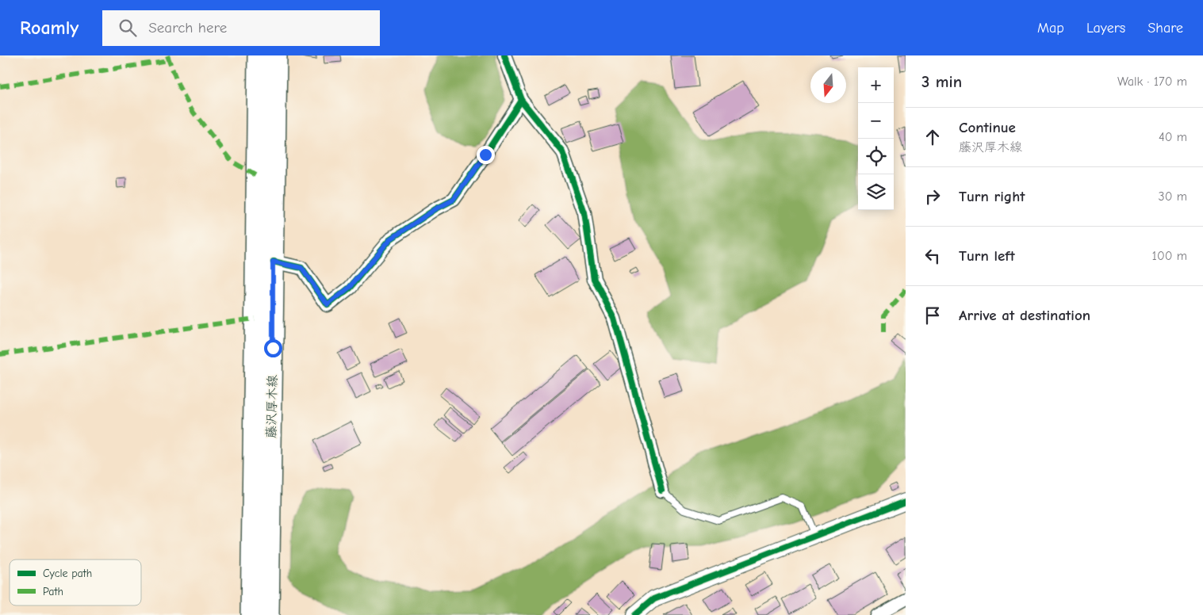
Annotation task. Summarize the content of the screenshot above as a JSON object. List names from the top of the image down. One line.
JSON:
{"streets":{"main road":["藤沢厚木線"]},"legend":["Cycle path","Path"],"north":"bottom","page":{"header":"Roamly","search":"Search here","nav":["Map","Layers","Share"],"heading":["3 min","Walk · 170 m"],"map_buttons":["+","−"],"list":[["Continue","藤沢厚木線","40 m"],["Turn right","30 m"],["Turn left","100 m"],"Arrive at destination"]}}
